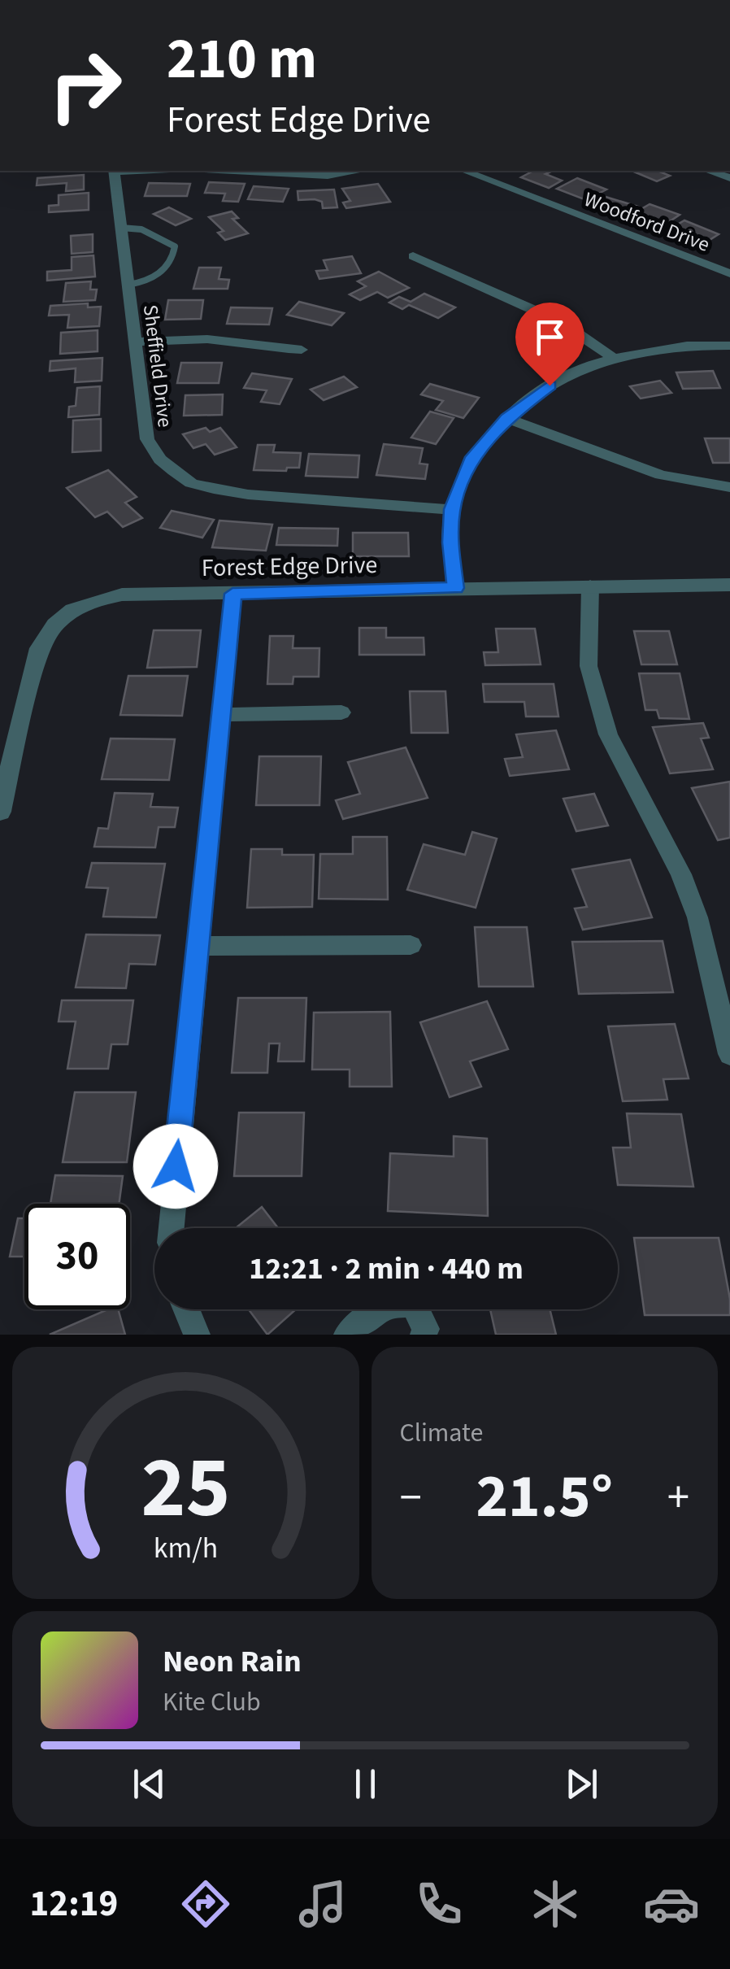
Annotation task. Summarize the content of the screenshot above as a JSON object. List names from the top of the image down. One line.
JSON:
{"streets":{"street":["Woodford Drive","Sheffield Drive","Forest Edge Drive"]},"page":{"turn":["210 m","Forest Edge Drive"],"limit":"30","trip":"12:21 · 2 min · 440 m","tile":"Climate","heat":["−","21.5°","+"],"song":["Neon Rain","Kite Club"],"tabs":"12:19","gauge":["25","km/h"]}}
